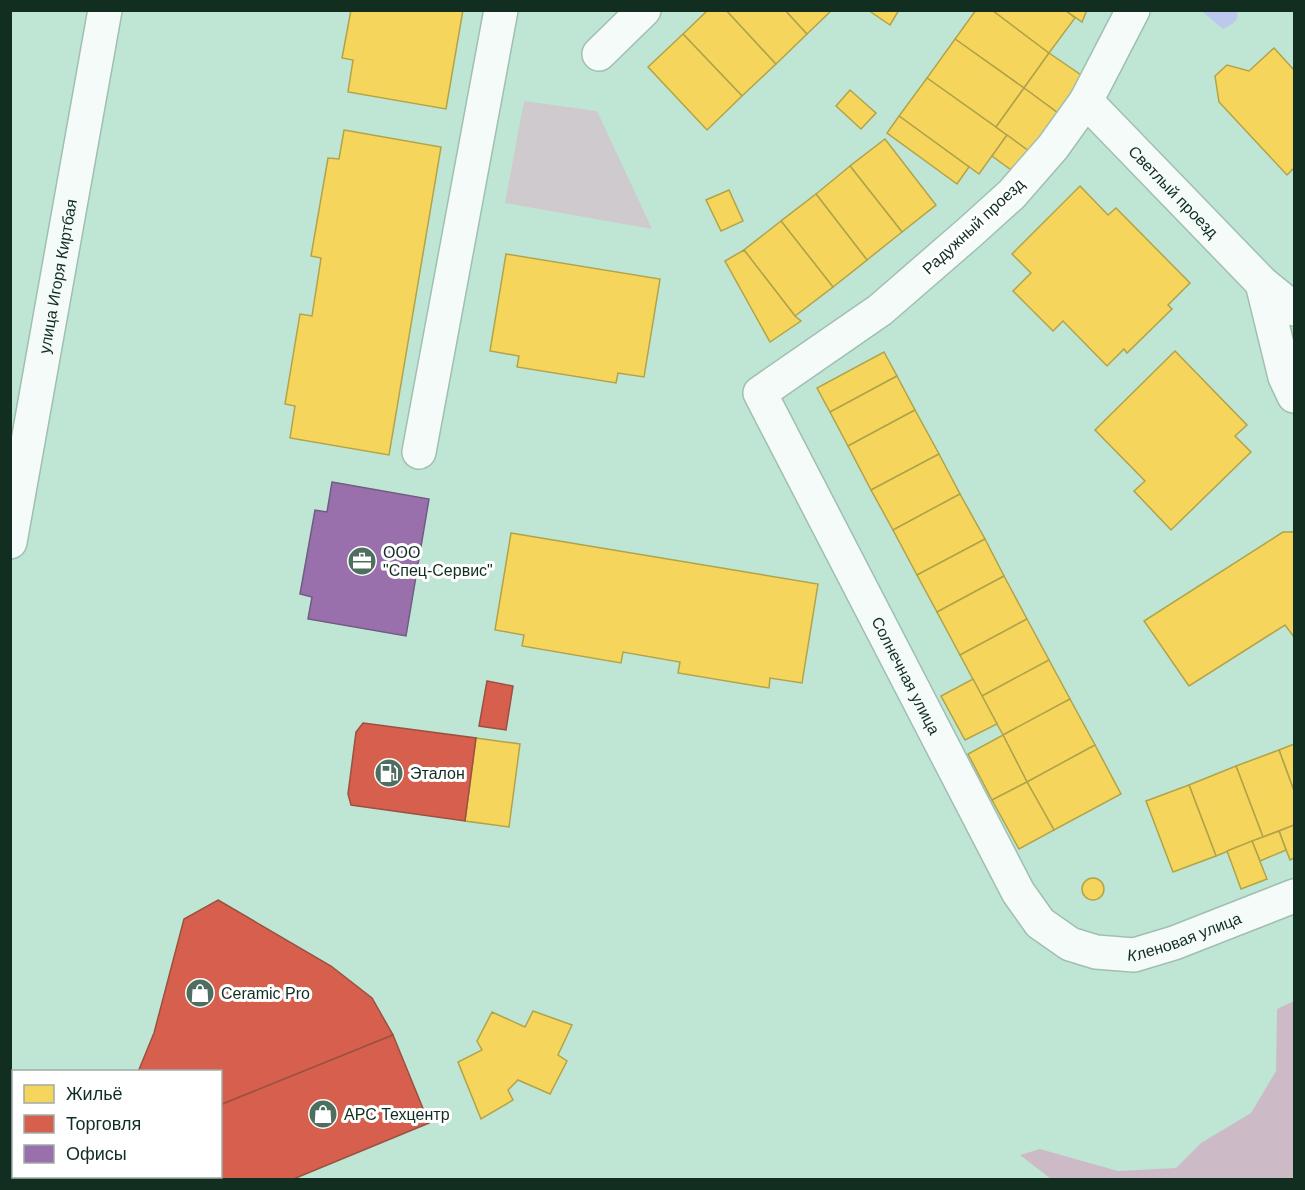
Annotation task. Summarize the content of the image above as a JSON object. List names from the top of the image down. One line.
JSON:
{"streets":{"street":["Светлый проезд","Радужный проезд","улица Игоря Киртбая","Солнечная улица","Кленовая улица"]},"crossings":[["Светлый проезд","Радужный проезд"],["Радужный проезд","Солнечная улица"],["Солнечная улица","Кленовая улица"]],"places":{"office":["ООО \"Спец-Сервис\""],"fuel station":["Эталон"],"shop":["Ceramic Pro","АРС Техцентр"]},"legend":["Жильё","Торговля","Офисы"]}
